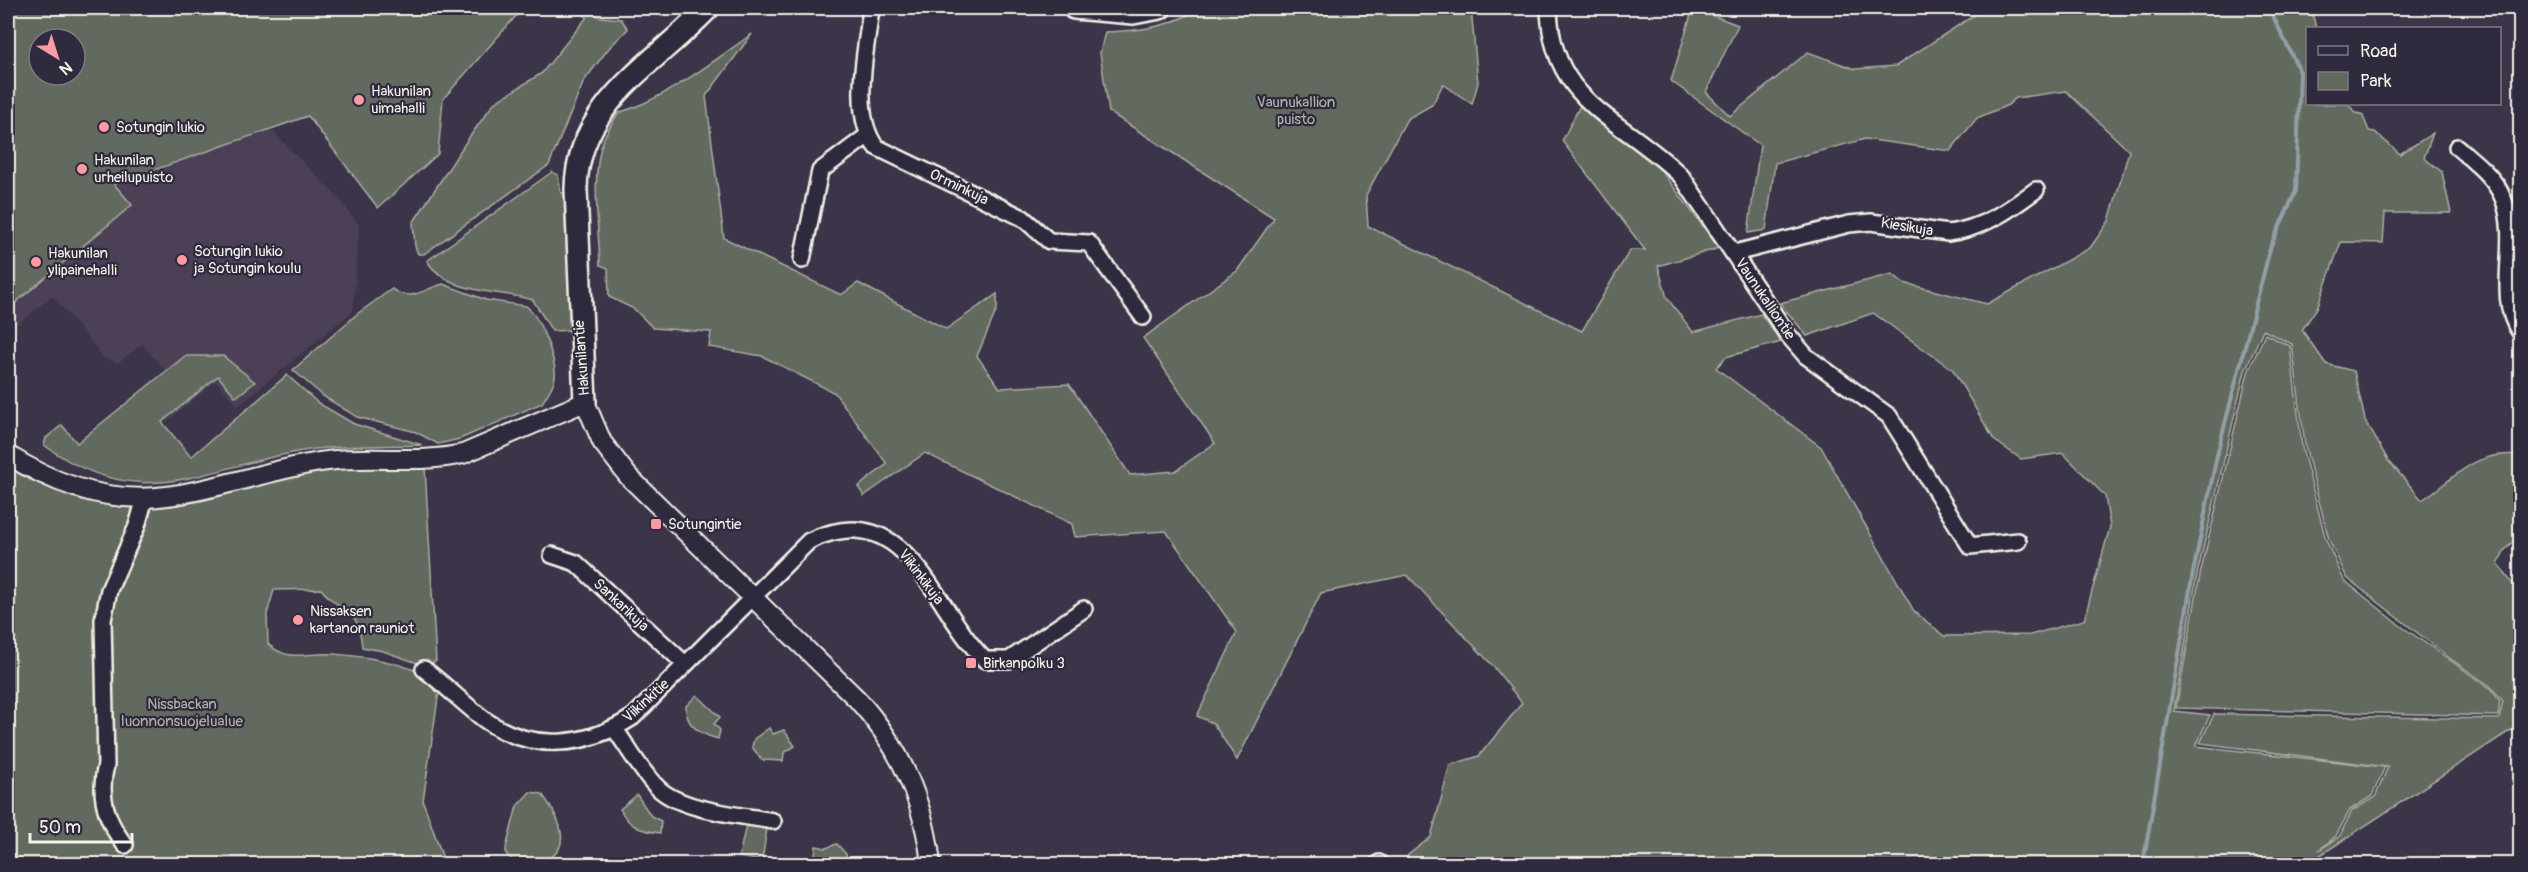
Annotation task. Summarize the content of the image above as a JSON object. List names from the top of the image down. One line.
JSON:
{"streets":{"main road":["Hakunilantie"],"street":["Orminkuja","Kiesikuja","Vaunukalliontie","Viikinkikuja","Sankarikuja","Viikinkitie"]},"crossings":[["Kiesikuja","Vaunukalliontie"],["Hakunilantie","Viikinkikuja"],["Hakunilantie","Viikinkitie"],["Viikinkikuja","Viikinkitie"],["Sankarikuja","Viikinkitie"]],"parks":["Vaunukallion puisto","Nissbackan luonnonsuojelualue"],"places":{"other":["Hakunilan uimahalli","Sotungin lukio","Hakunilan urheilupuisto","Sotungin lukio ja Sotungin koulu","Hakunilan ylipainehalli","Nissaksen kartanon rauniot"],"transit":["Sotungintie","Birkanpolku 3"]},"legend":["Road","Park"],"scale_bar":"50 m","north":"bottom right"}
